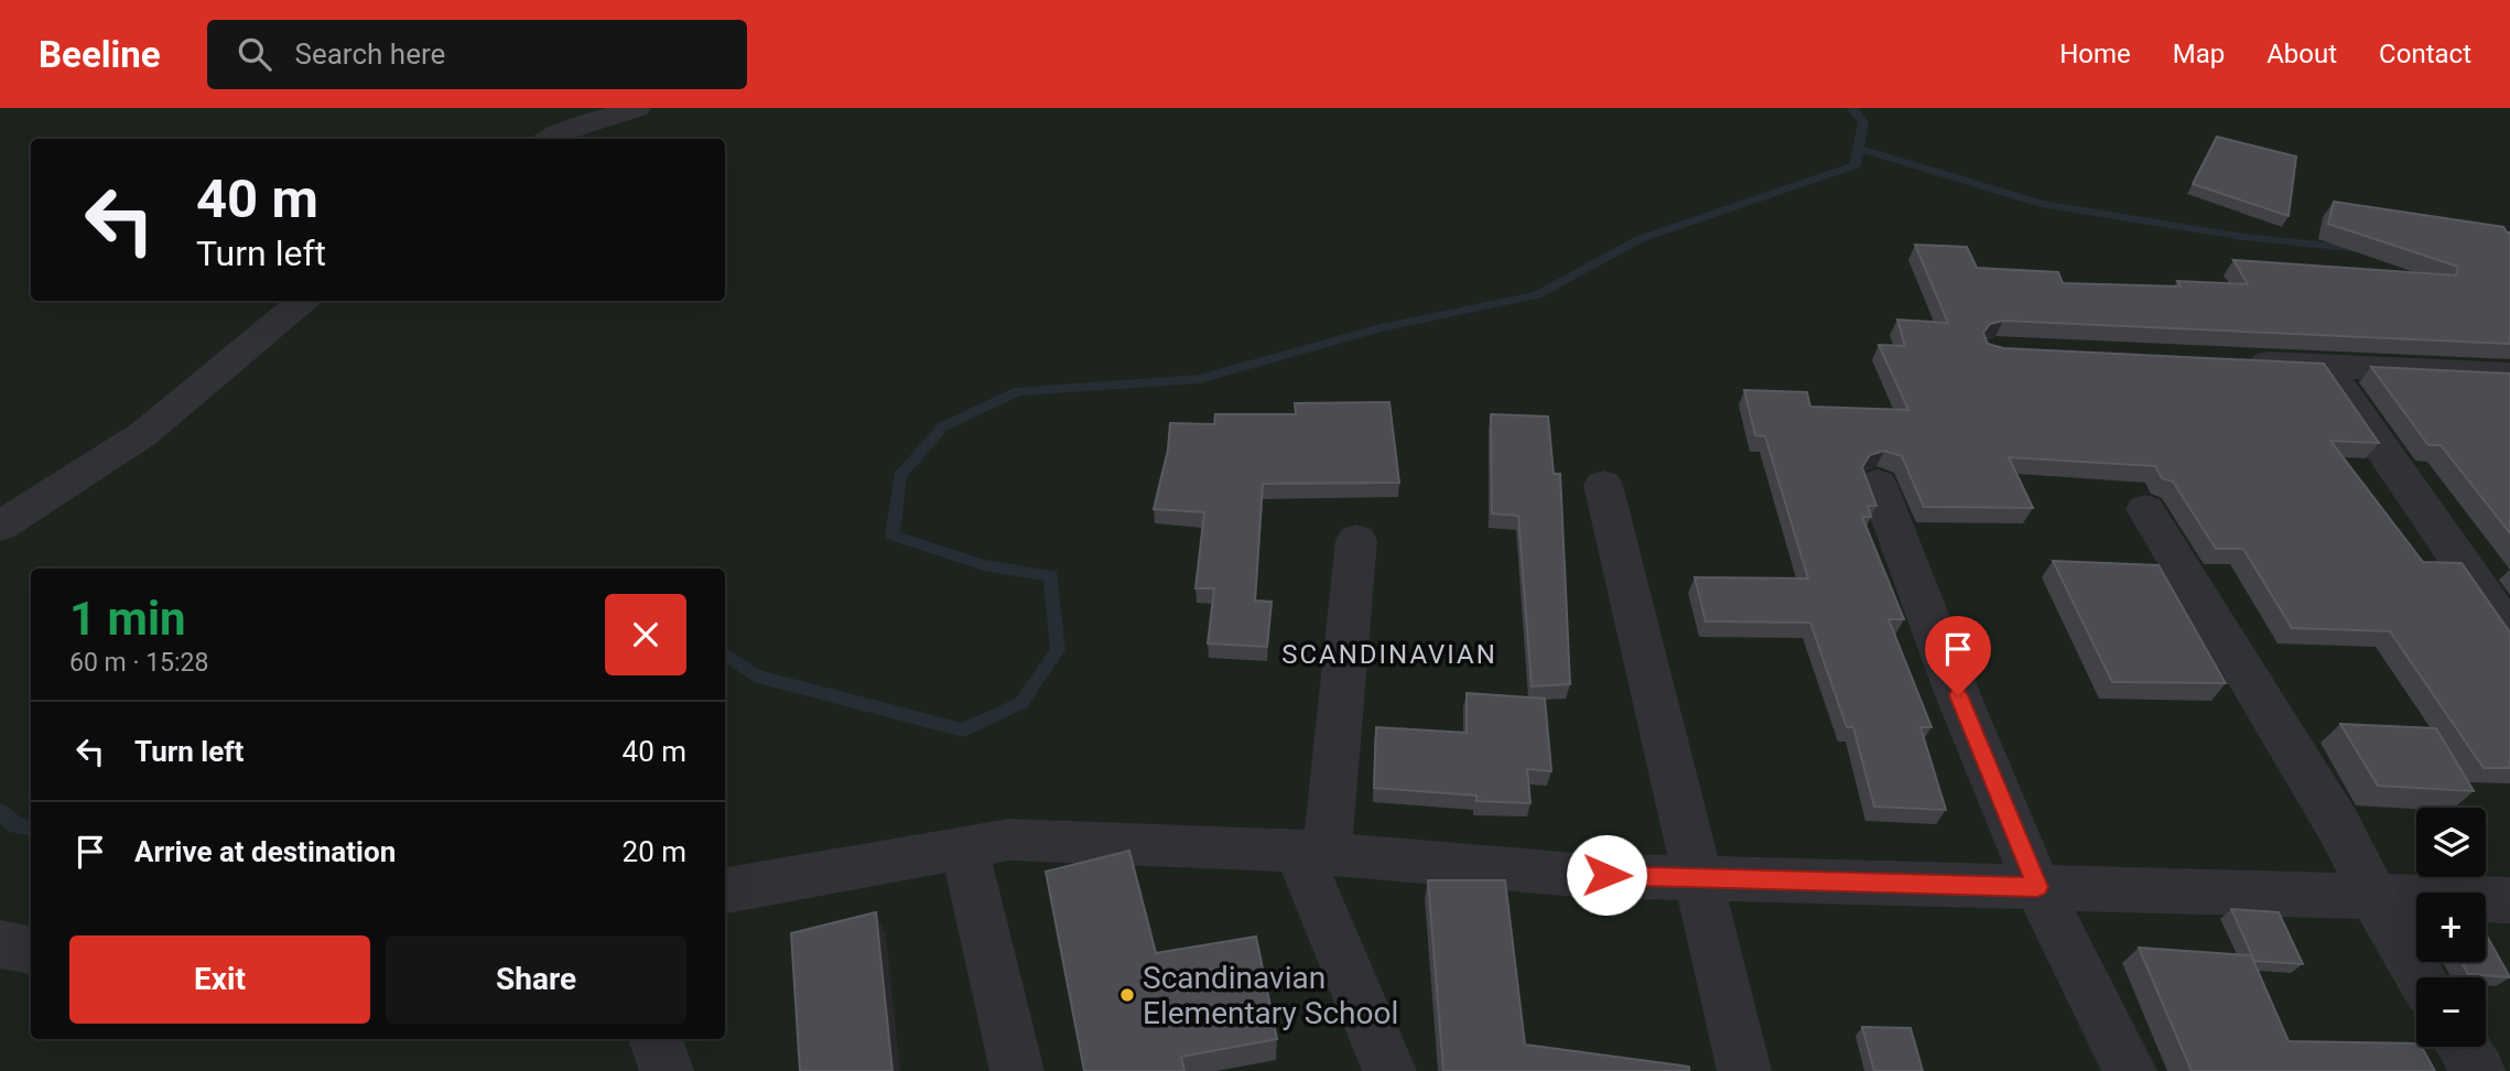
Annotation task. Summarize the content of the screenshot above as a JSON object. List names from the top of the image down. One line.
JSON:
{"districts":["SCANDINAVIAN"],"places":["Scandinavian Elementary School"],"page":{"header":"Beeline","search":"Search here","nav":["Home","Map","About","Contact"],"turn":["40 m","Turn left"],"heading":["1 min","60 m · 15:28"],"list":[{"name":"Turn left","value":"40 m"},{"name":"Arrive at destination","value":"20 m"}],"map_buttons":["+","−"],"buttons":["Exit","Share"]}}
